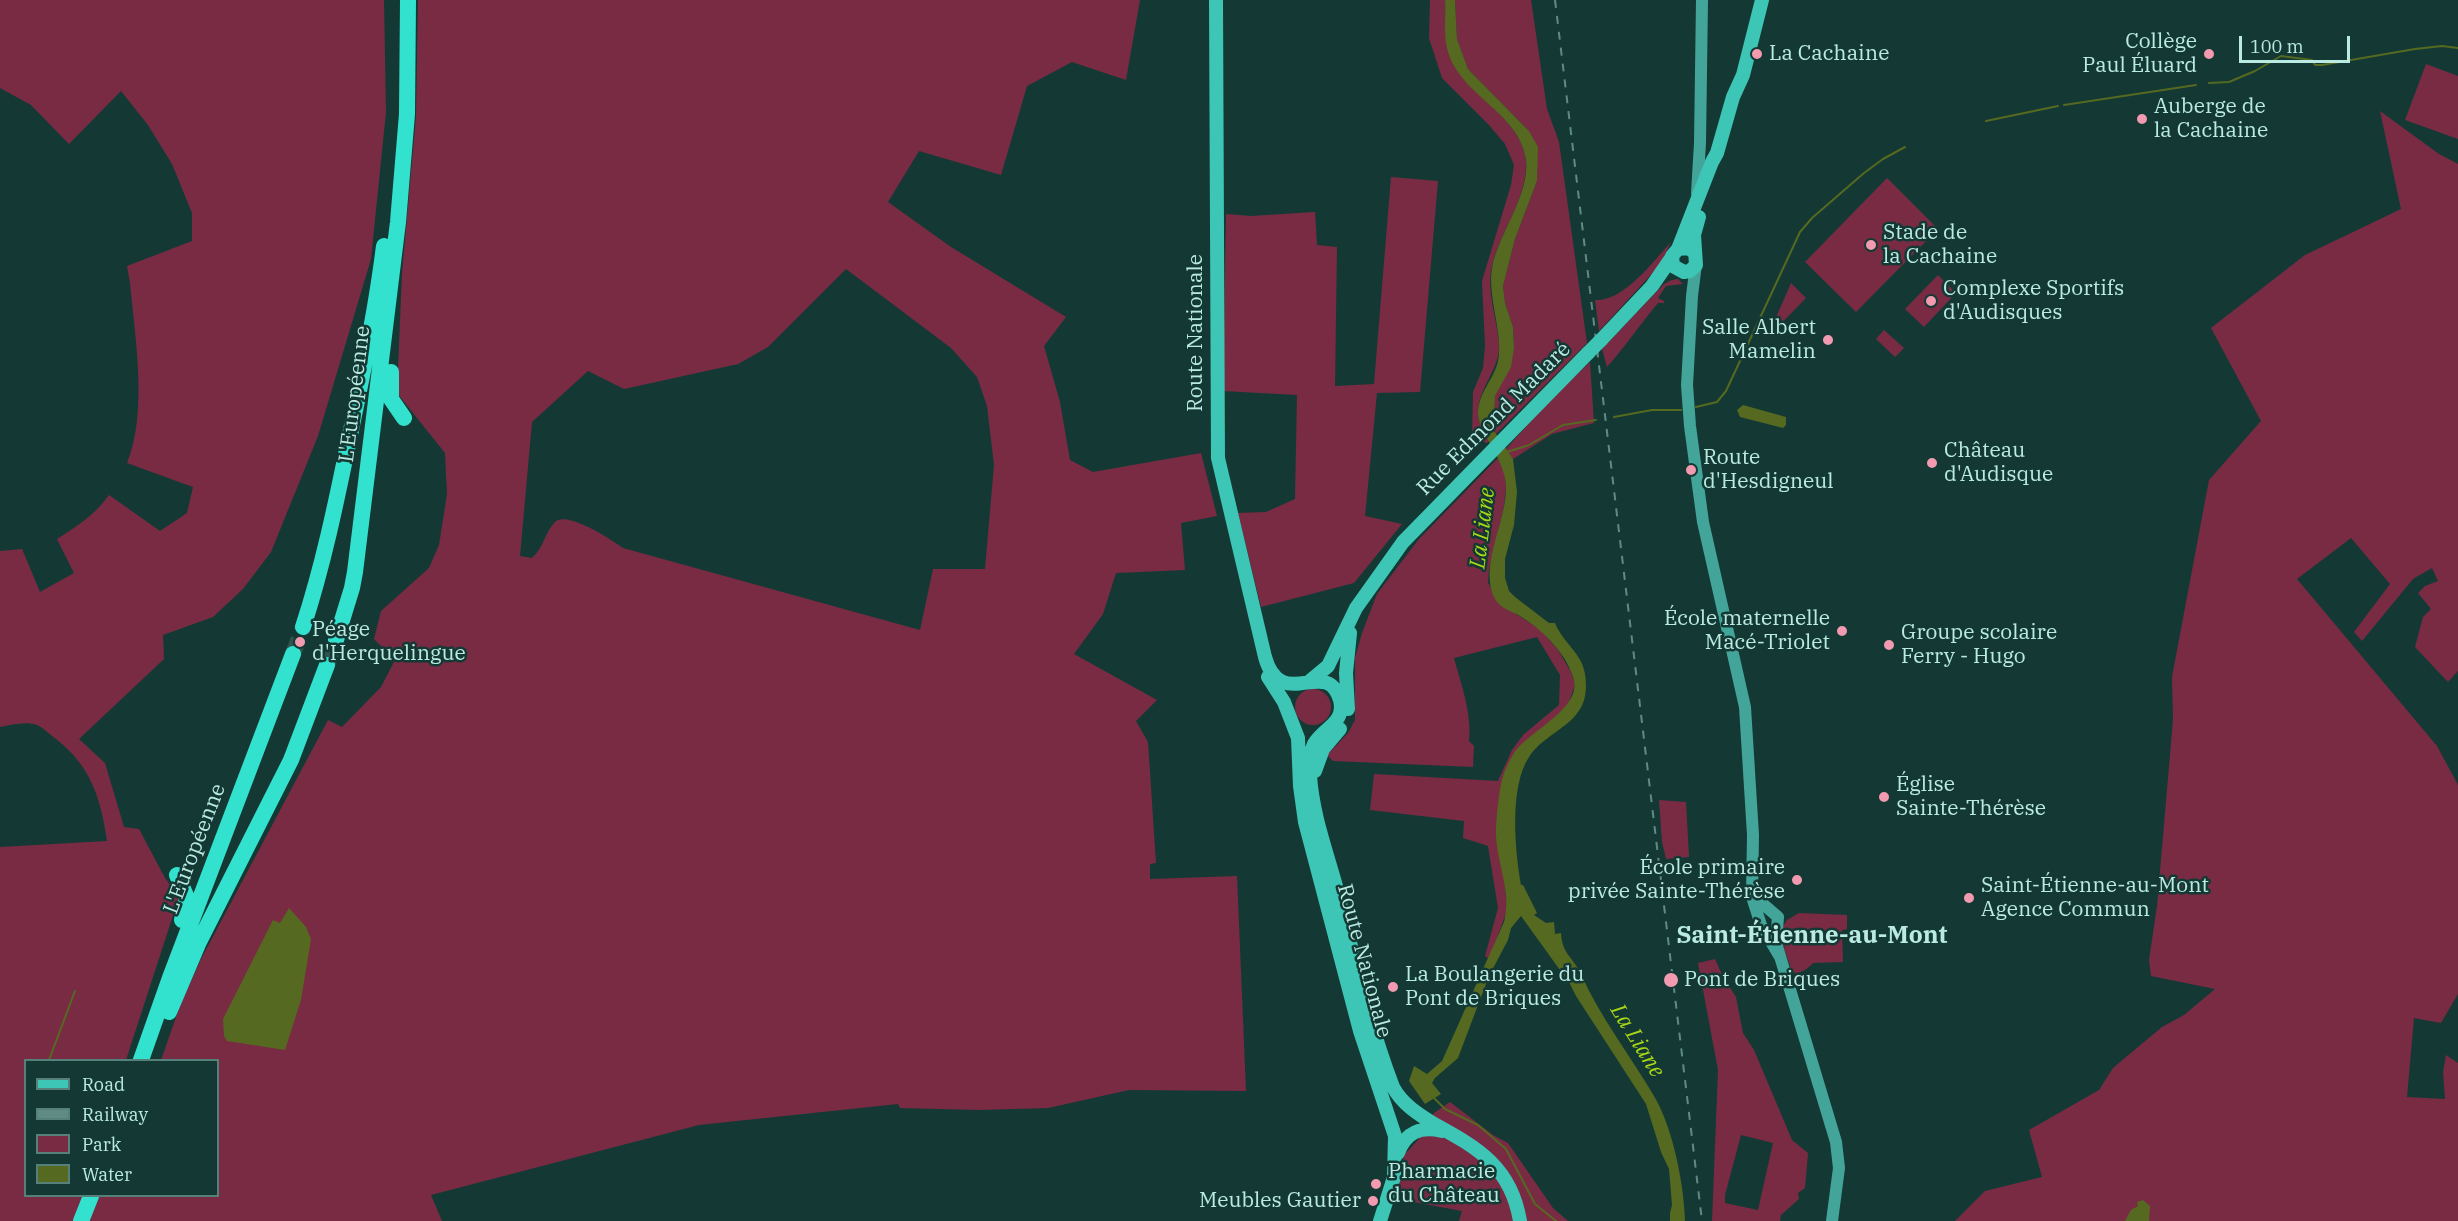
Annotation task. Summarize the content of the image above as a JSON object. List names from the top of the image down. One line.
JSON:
{"streets":{"highway":["L'Européenne"],"main road":["Route Nationale","Rue Edmond Madaré"]},"crossings":[["Route Nationale","Rue Edmond Madaré"]],"districts":["Saint-Étienne-au-Mont"],"water":["La Liane"],"places":["La Cachaine","Collège Paul Éluard","Auberge de la Cachaine","Stade de la Cachaine","Complexe Sportifs d'Audisques","Salle Albert Mamelin","Château d'Audisque","Route d'Hesdigneul","École maternelle Macé-Triolet","Péage d'Herquelingue","Groupe scolaire Ferry - Hugo","Église Sainte-Thérèse","École primaire privée Sainte-Thérèse","Saint-Étienne-au-Mont Agence Commun","Pont de Briques","La Boulangerie du Pont de Briques","Pharmacie du Château","Meubles Gautier"],"legend":["Road","Railway","Park","Water"],"scale_bar":"100 m"}
